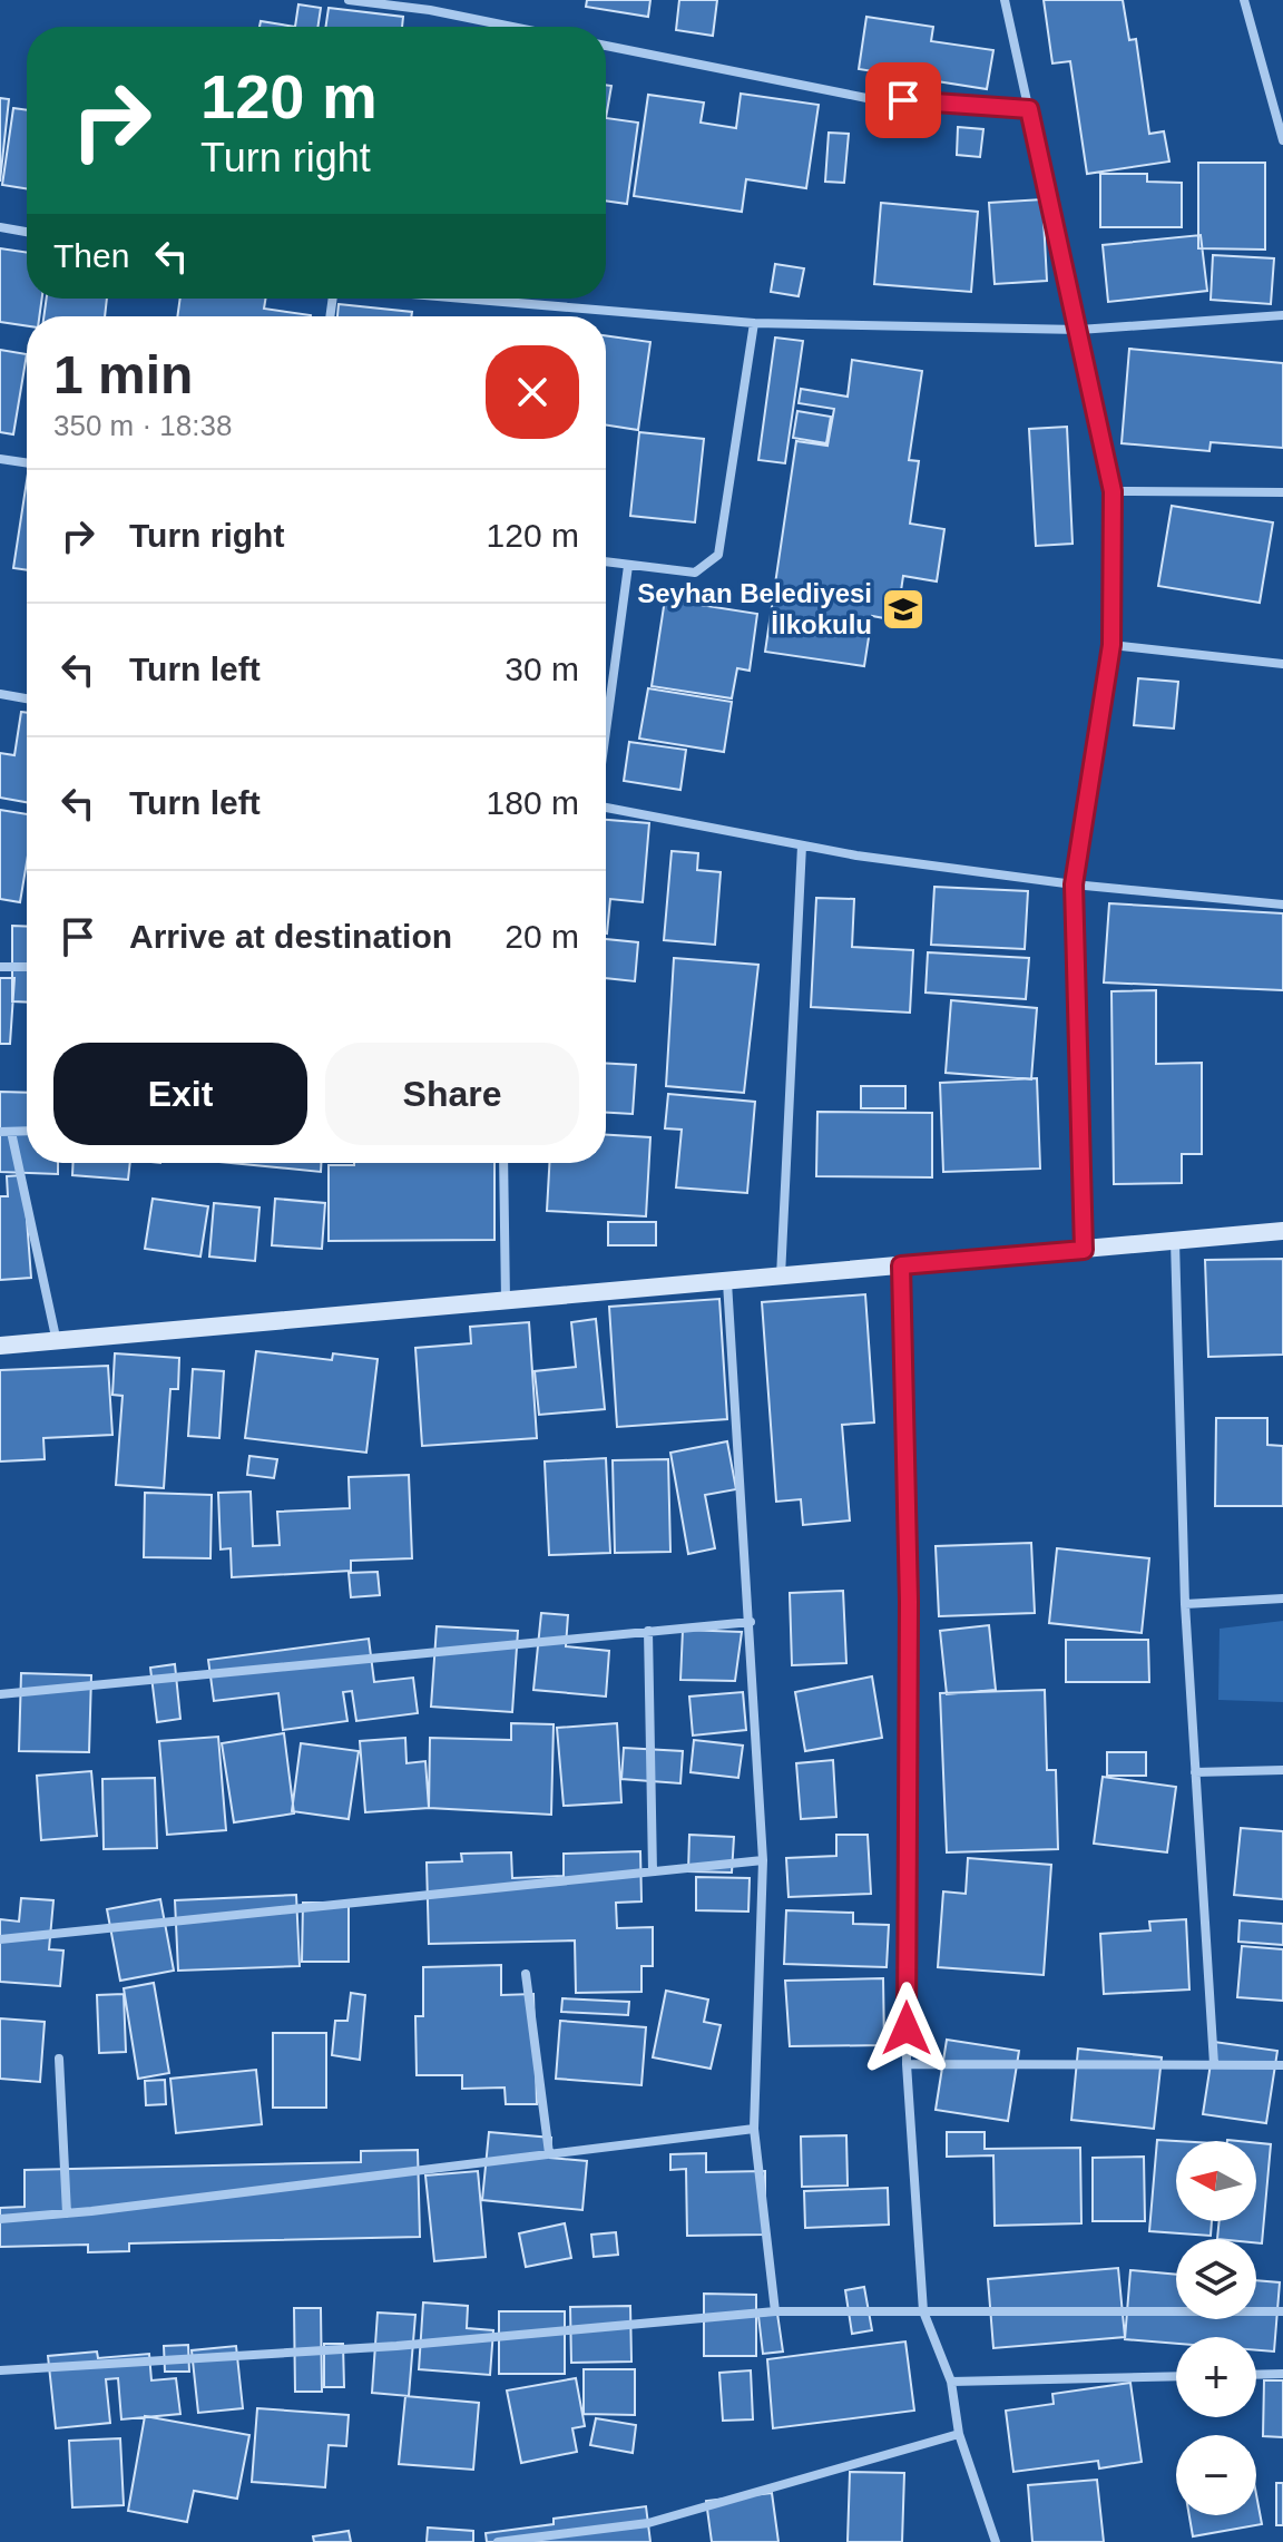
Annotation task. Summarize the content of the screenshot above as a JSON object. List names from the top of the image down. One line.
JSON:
{"places":{"school or university":["Seyhan Belediyesi İlkokulu"]},"north":"left","page":{"turn":["120 m","Turn right"],"then":"Then","heading":["1 min","350 m · 18:38"],"list":[{"name":"Turn right","value":"120 m"},{"name":"Turn left","value":"30 m"},{"name":"Turn left","value":"180 m"},{"name":"Arrive at destination","value":"20 m"}],"buttons":["Exit","Share"],"map_buttons":["+","−"]}}
